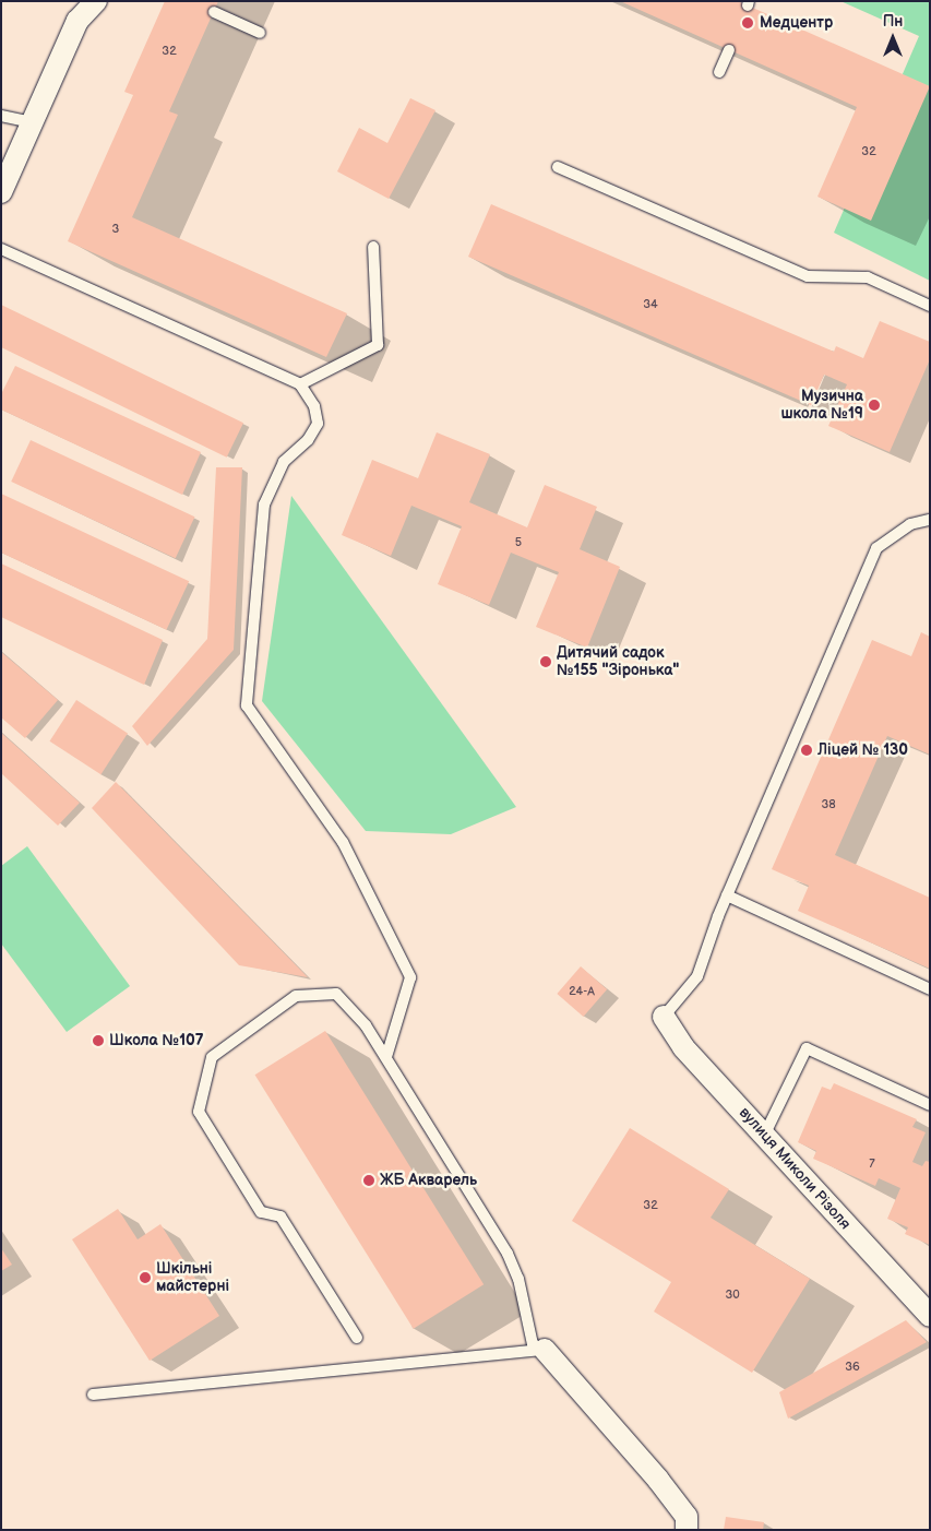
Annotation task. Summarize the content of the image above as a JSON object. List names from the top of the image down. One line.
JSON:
{"streets":{"street":["вулиця Миколи Різоля"]},"places":["Медцентр","Музична школа №19","Дитячий садок №155 \"Зіронька\"","Ліцей № 130","Школа №107","ЖБ Акварель","Шкільні майстерні"],"house_numbers":["32","32","3","34","5","38","24-А","7","32","30","36"],"north":"top"}
